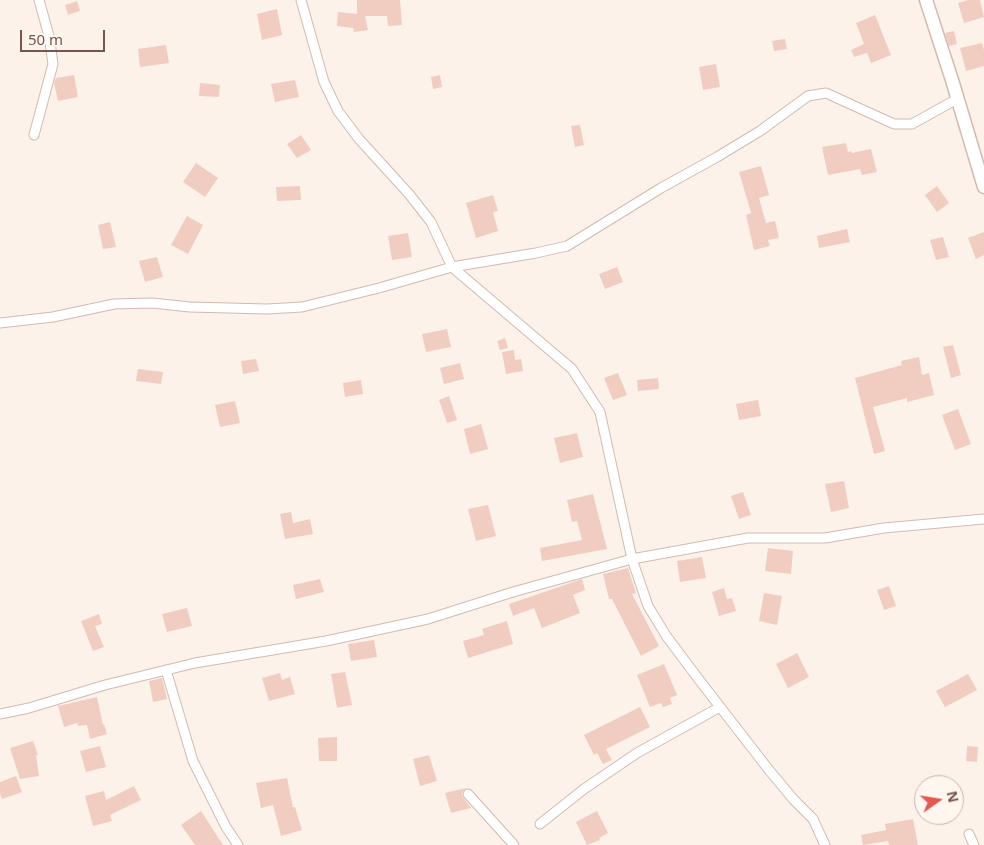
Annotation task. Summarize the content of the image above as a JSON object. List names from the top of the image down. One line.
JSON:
{"scale_bar":"50 m","north":"right"}
